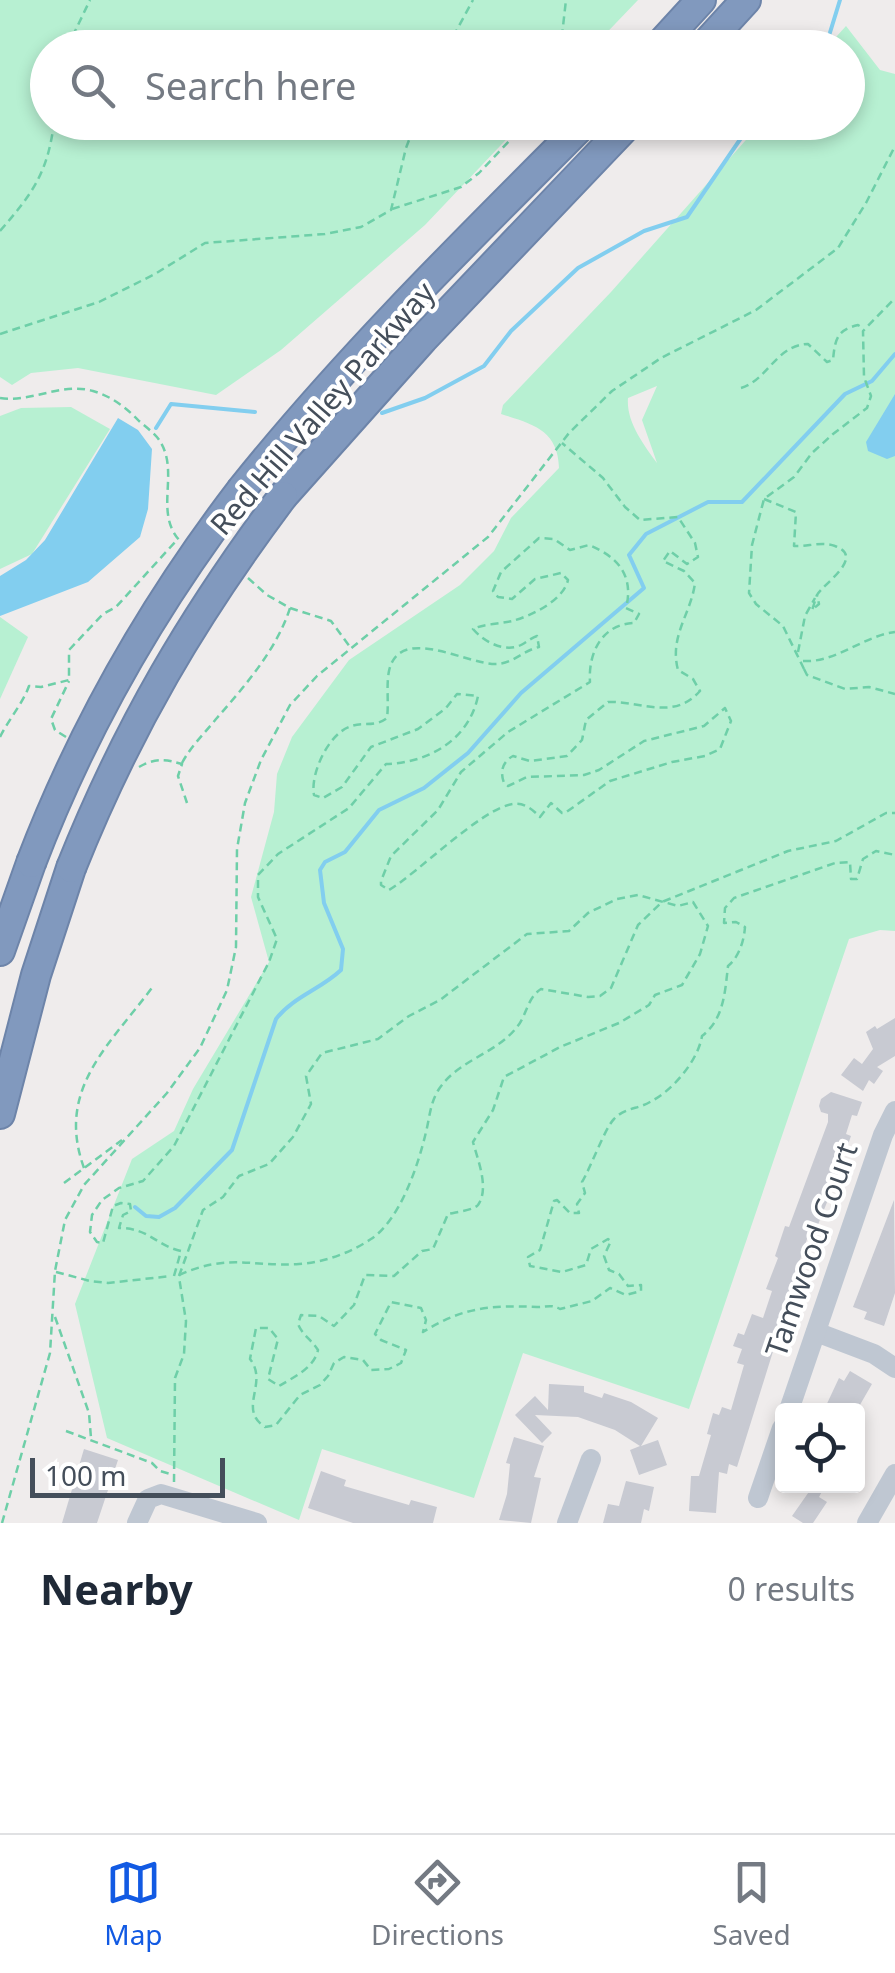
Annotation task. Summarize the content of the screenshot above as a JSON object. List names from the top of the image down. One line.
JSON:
{"streets":{"highway":["Red Hill Valley Parkway"],"street":["Tamwood Court"]},"scale_bar":"100 m","page":{"search":"Search here","scale":"100 m","heading":["Nearby","0 results"],"nav":["Map","Directions","Saved"]}}
